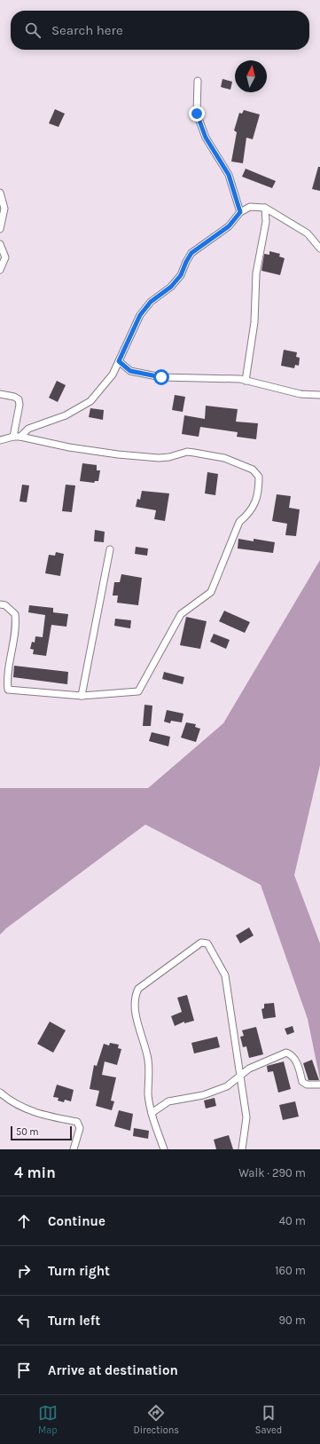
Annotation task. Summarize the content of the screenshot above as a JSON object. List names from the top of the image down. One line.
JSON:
{"scale_bar":"50 m","north":"top","page":{"search":"Search here","scale":"50 m","heading":["4 min","Walk · 290 m"],"list":[["Continue","40 m"],["Turn right","160 m"],["Turn left","90 m"],"Arrive at destination"],"nav":["Map","Directions","Saved"]}}
